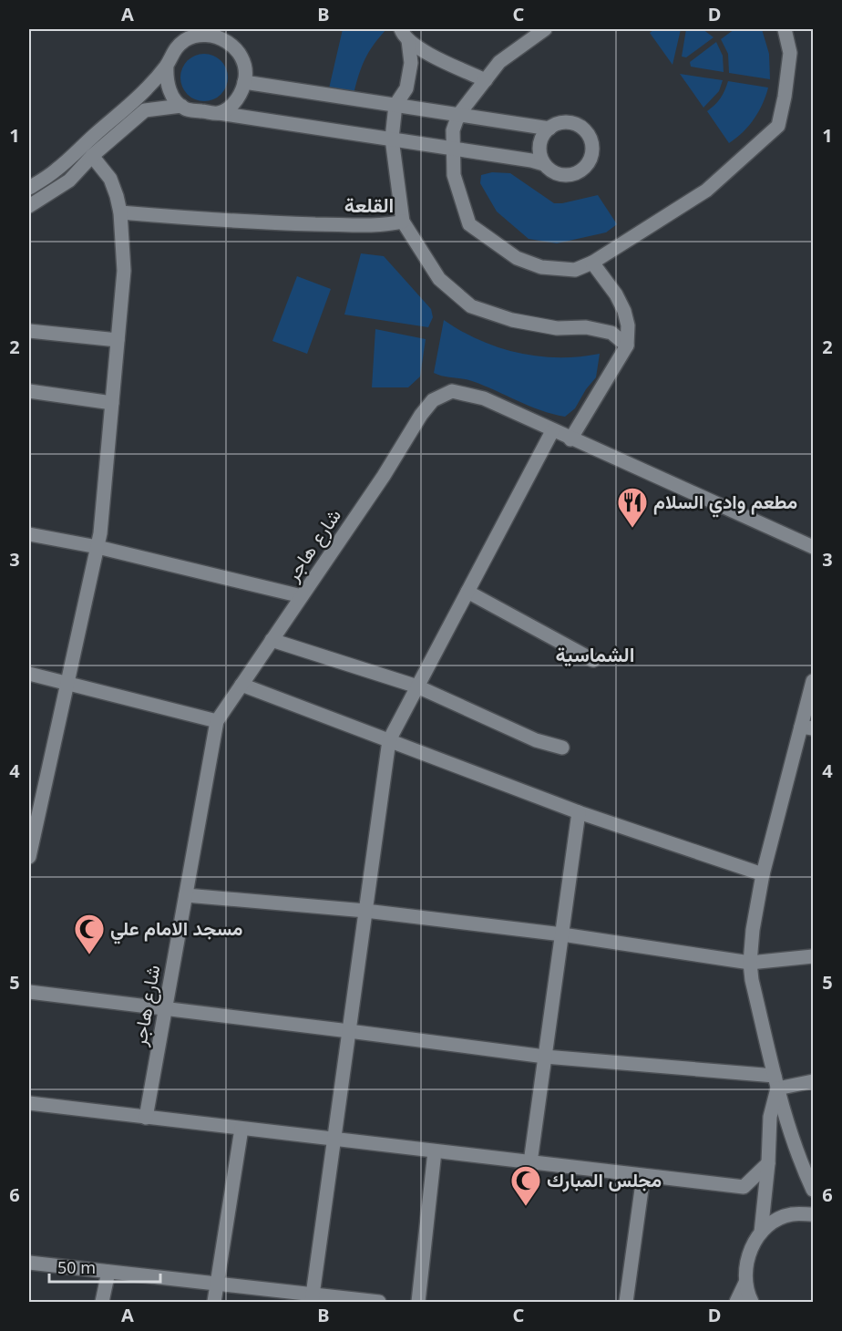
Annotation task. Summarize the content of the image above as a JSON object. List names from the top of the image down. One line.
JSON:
{"streets":{"street":["شارع هاجر"]},"districts":["القلعة","الشماسية"],"places":{"restaurant":["مطعم وادي السلام"],"mosque":["مسجد الامام علي","مجلس المبارك"]},"scale_bar":"50 m","grid":{"columns":["A","B","C","D"],"rows":["1","2","3","4","5","6"]}}
